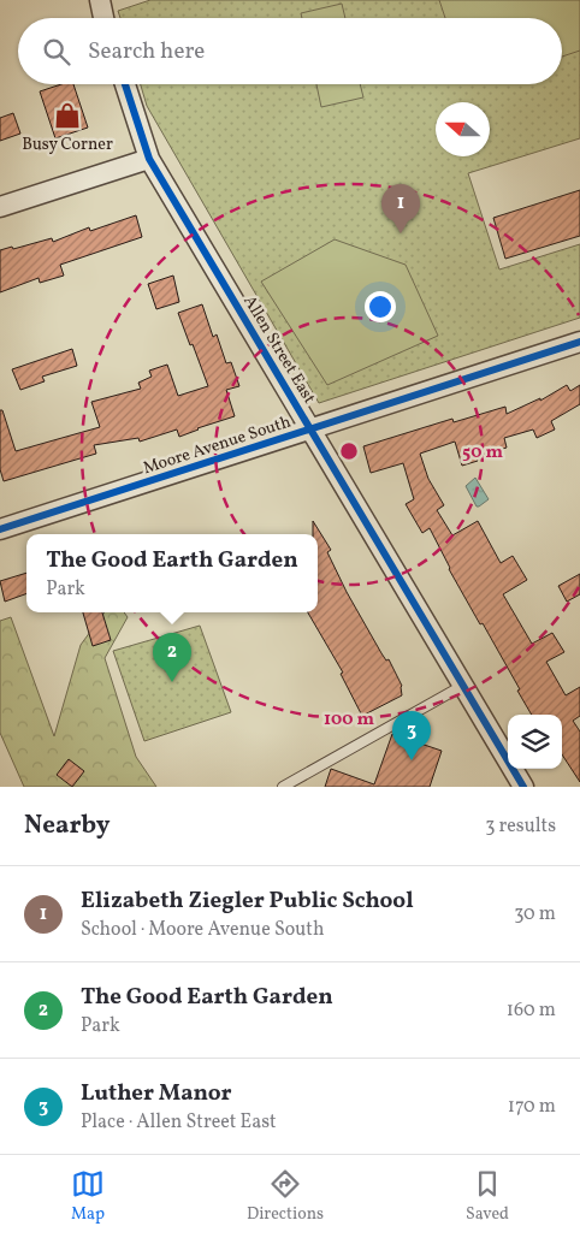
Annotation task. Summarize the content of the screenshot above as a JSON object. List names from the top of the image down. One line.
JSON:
{"streets":{"street":["Allen Street East","Moore Avenue South"]},"crossings":[["Allen Street East","Moore Avenue South"]],"places":{"shop":["Busy Corner"]},"north":"left","page":{"search":"Search here","pins":["1","2","3"],"popup":["The Good Earth Garden","Park"],"heading":["Nearby","3 results"],"list":[{"mark":"1","name":"Elizabeth Ziegler Public School","note":"School · Moore Avenue South","value":"30 m"},{"mark":"2","name":"The Good Earth Garden","note":"Park","value":"160 m"},{"mark":"3","name":"Luther Manor","note":"Place · Allen Street East","value":"170 m"}],"nav":["Map","Directions","Saved"]},"rings":["50 m","100 m"]}
